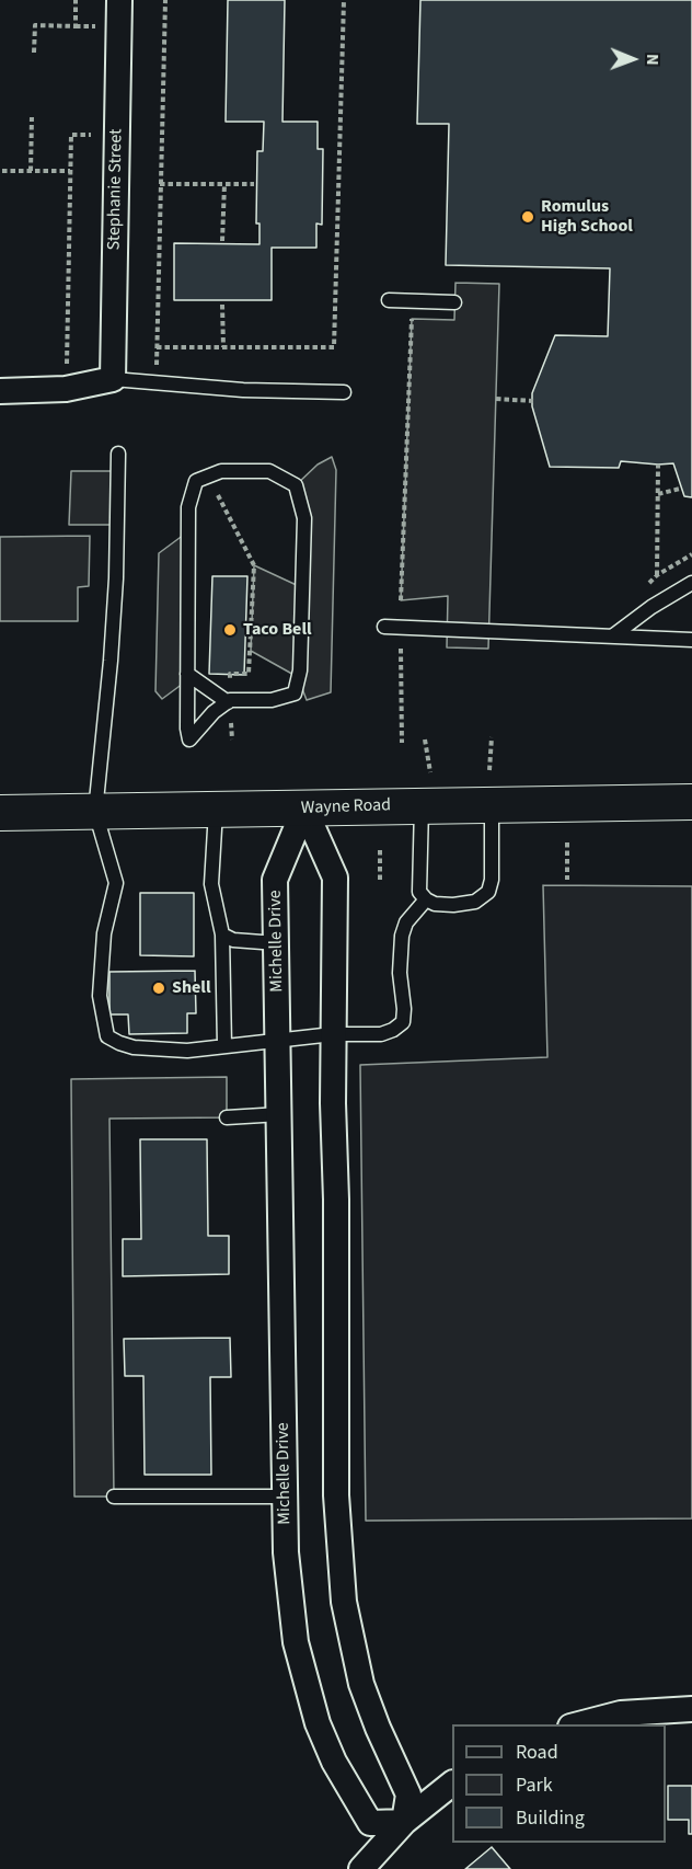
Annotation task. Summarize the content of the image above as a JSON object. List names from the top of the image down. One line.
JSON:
{"streets":{"main road":["Wayne Road"],"street":["Stephanie Street","Michelle Drive"]},"crossings":[["Wayne Road","Michelle Drive"]],"places":["Romulus High School","Taco Bell","Shell"],"legend":["Road","Park","Building"],"north":"right"}
